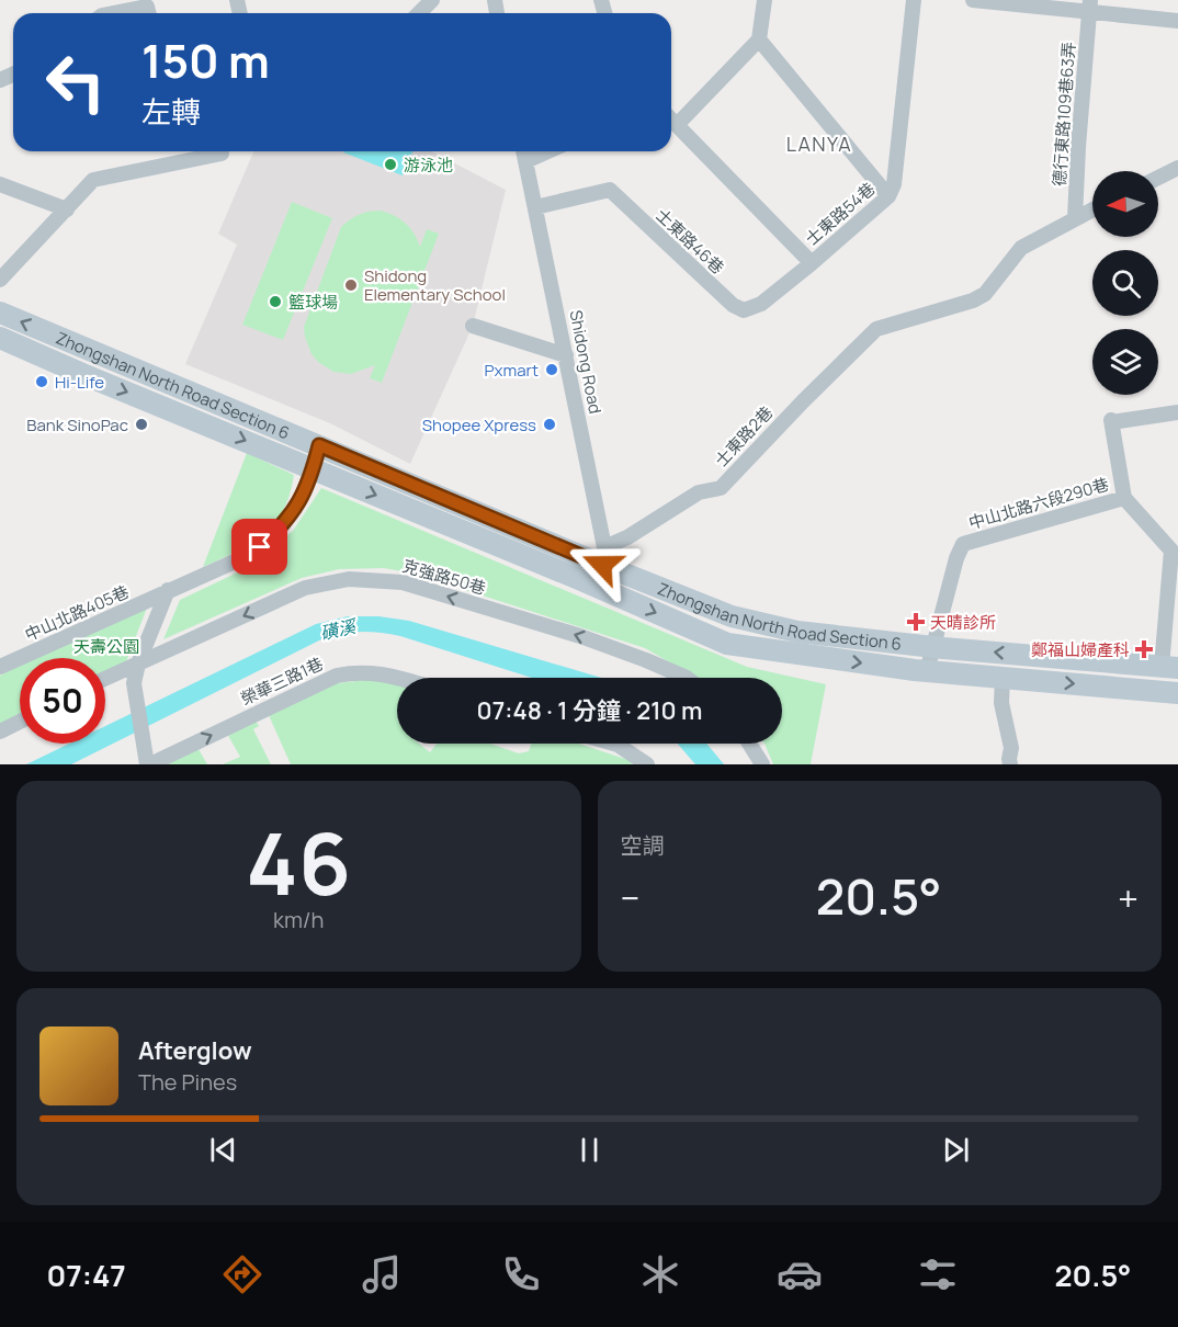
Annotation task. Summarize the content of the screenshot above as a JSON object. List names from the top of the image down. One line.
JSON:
{"streets":{"main road":["Zhongshan North Road Section 6"],"street":["德行東路109巷63弄","士東路54巷","士東路46巷","Shidong Road","士東路2巷","克強路50巷","中山北路405巷","榮華三路1巷"]},"crossings":[["德行東路109巷63弄","士東路2巷"],["士東路54巷","士東路46巷"],["士東路46巷","Shidong Road"],["Shidong Road","Zhongshan North Road Section 6"],["Shidong Road","士東路2巷"],["Zhongshan North Road Section 6","士東路2巷"],["Zhongshan North Road Section 6","中山北路405巷"]],"one_way":["克強路50巷","榮華三路1巷"],"districts":["LANYA"],"water":["磺溪"],"parks":["天壽公園"],"places":{"other":["游泳池","Shidong Elementary School","籃球場","Pxmart","Hi-Life","Bank SinoPac","Shopee Xpress"],"health":["天晴診所","鄭福山婦產科"]},"north":"left","page":{"turn":["150 m","左轉"],"limit":"50","trip":"07:48 · 1 分鐘 · 210 m","tile":[["46","km/h"],"空調"],"heat":["−","20.5°","+"],"song":["Afterglow","The Pines"],"tabs":["07:47","20.5°"]}}
